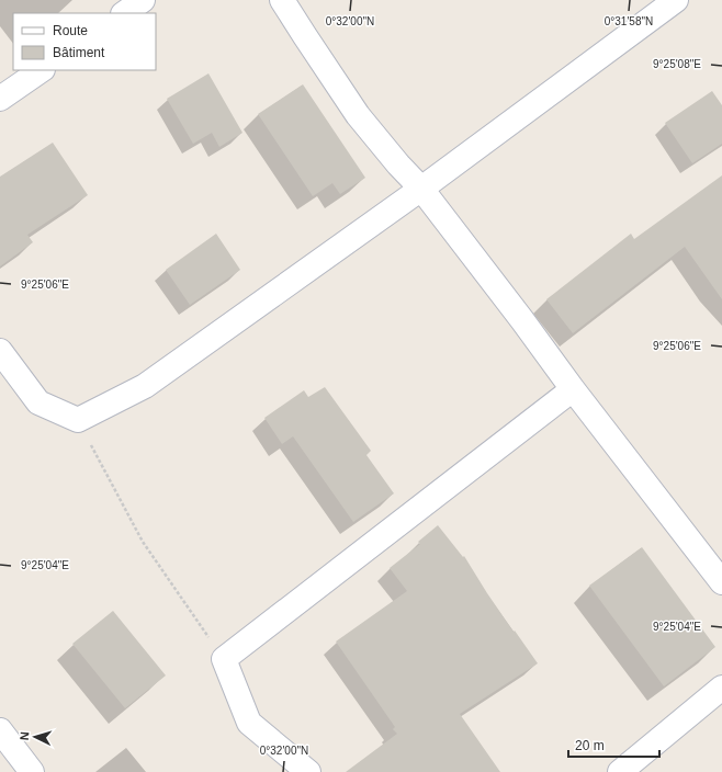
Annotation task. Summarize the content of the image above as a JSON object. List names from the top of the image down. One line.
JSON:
{"legend":["Route","Bâtiment"],"scale_bar":"20 m","north":"left","coordinates":["0°32'00\"N","0°31'58\"N","9°25'08\"E","9°25'06\"E","9°25'04\"E"]}
